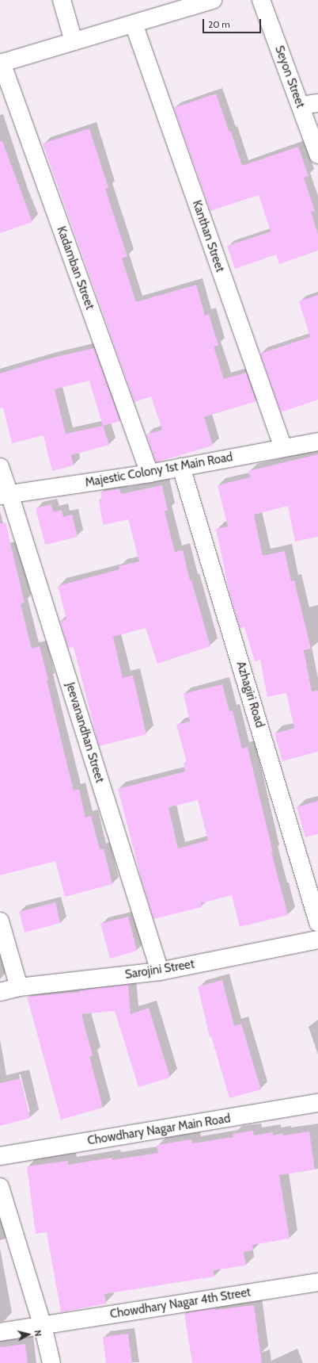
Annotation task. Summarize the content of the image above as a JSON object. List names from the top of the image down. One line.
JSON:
{"streets":{"street":["Seyon Street","Kanthan Street","Kadamban Street","Majestic Colony 1st Main Road","Azhagiri Road","Jeevanandhan Street","Sarojini Street","Chowdhary Nagar Main Road","Chowdhary Nagar 4th Street"]},"crossings":[["Kanthan Street","Majestic Colony 1st Main Road"],["Kadamban Street","Majestic Colony 1st Main Road"],["Majestic Colony 1st Main Road","Azhagiri Road"],["Majestic Colony 1st Main Road","Jeevanandhan Street"],["Jeevanandhan Street","Sarojini Street"]],"scale_bar":"20 m","north":"right"}
